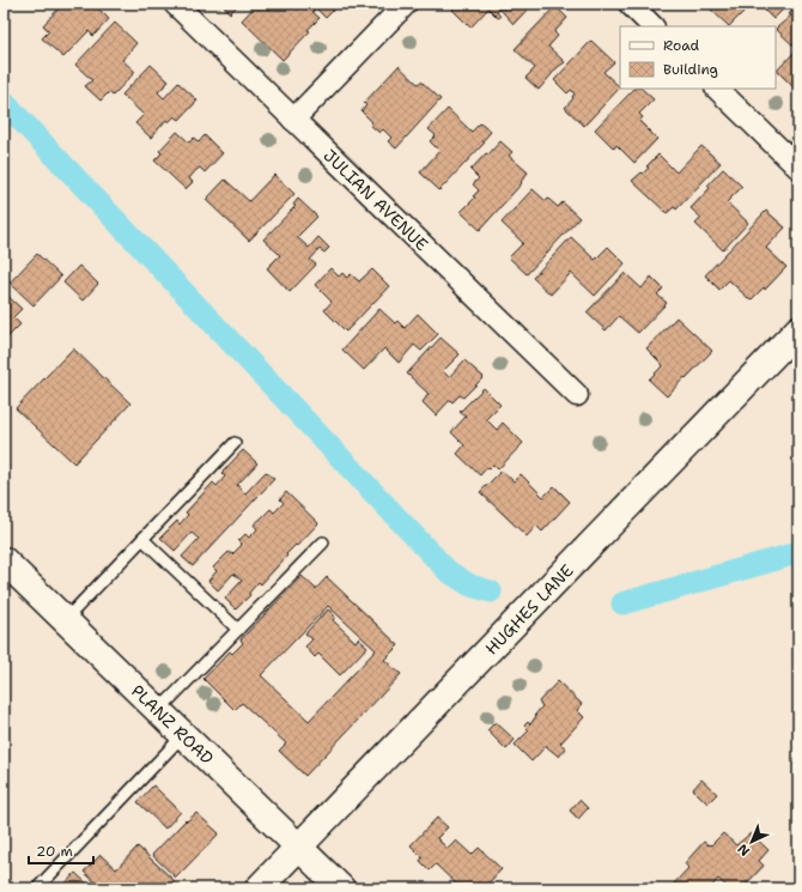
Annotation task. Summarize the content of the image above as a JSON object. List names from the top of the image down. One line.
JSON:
{"streets":{"street":["JULIAN AVENUE","HUGHES LANE","PLANZ ROAD"]},"crossings":[["HUGHES LANE","PLANZ ROAD"]],"legend":["Road","Building"],"scale_bar":"20 m","north":"bottom left"}
